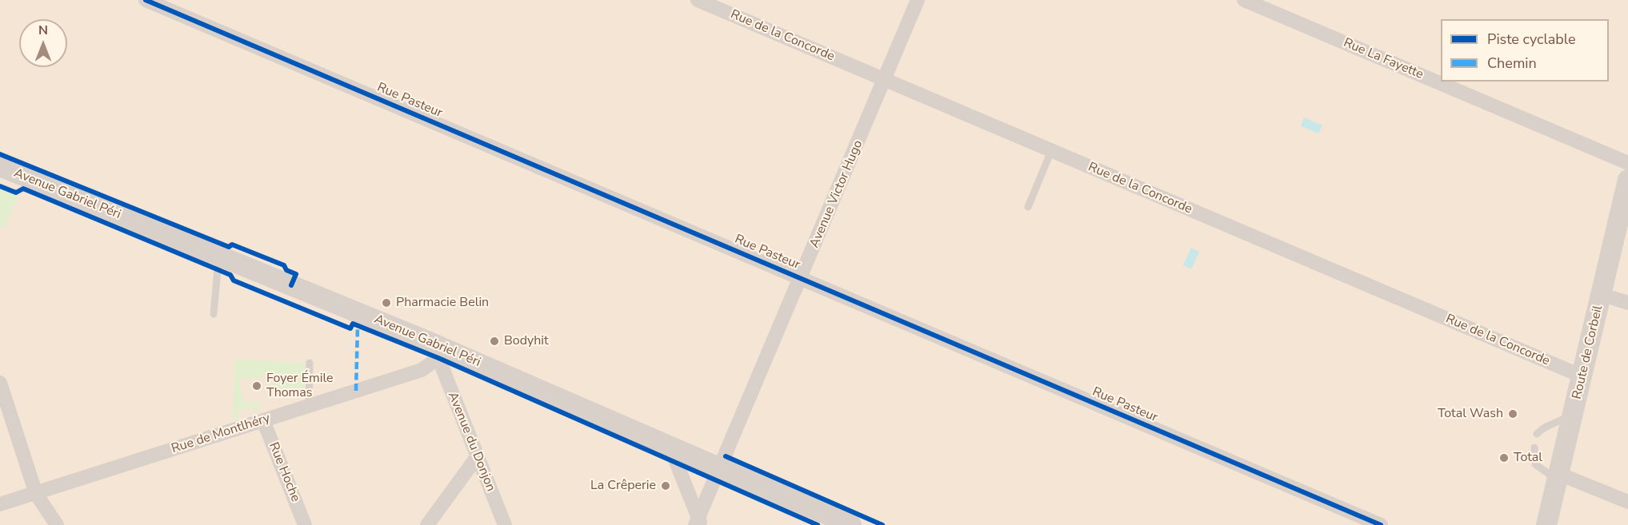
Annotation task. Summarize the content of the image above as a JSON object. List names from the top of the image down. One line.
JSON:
{"streets":{"street":["Rue de la Concorde","Rue La Fayette","Rue Pasteur","Avenue Gabriel Péri","Avenue Victor Hugo","Route de Corbeil","Rue de Montlhéry","Avenue du Donjon","Rue Hoche"]},"crossings":[["Rue de la Concorde","Avenue Victor Hugo"],["Rue de la Concorde","Route de Corbeil"],["Rue Pasteur","Avenue Victor Hugo"],["Avenue Gabriel Péri","Avenue Victor Hugo"],["Avenue Gabriel Péri","Rue de Montlhéry"],["Avenue Gabriel Péri","Avenue du Donjon"],["Rue de Montlhéry","Avenue du Donjon"],["Rue de Montlhéry","Rue Hoche"]],"places":["Pharmacie Belin","Bodyhit","Foyer Émile Thomas","Total Wash","Total","La Crêperie"],"legend":["Piste cyclable","Chemin"],"north":"top"}
